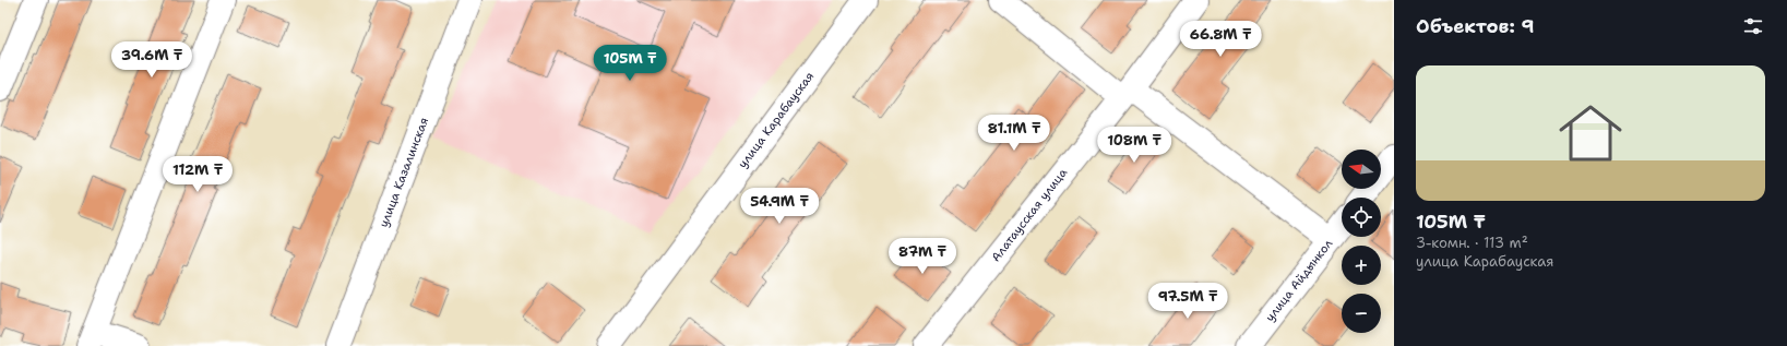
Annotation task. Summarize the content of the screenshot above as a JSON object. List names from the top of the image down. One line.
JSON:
{"streets":{"street":["улица Карабауская","улица Казалинская","Алатаусская улица","улица Айдынкол"]},"north":"left","page":{"heading":"Объектов: 9","price":["66.8M ₸","39.6M ₸","105M ₸","81.1M ₸","108M ₸","112M ₸","54.9M ₸","87M ₸","97.5M ₸"],"list":[{"name":"105M ₸","note":"3-комн. · 113 m² · улица Карабауская"}],"map_buttons":["+","−"]}}
